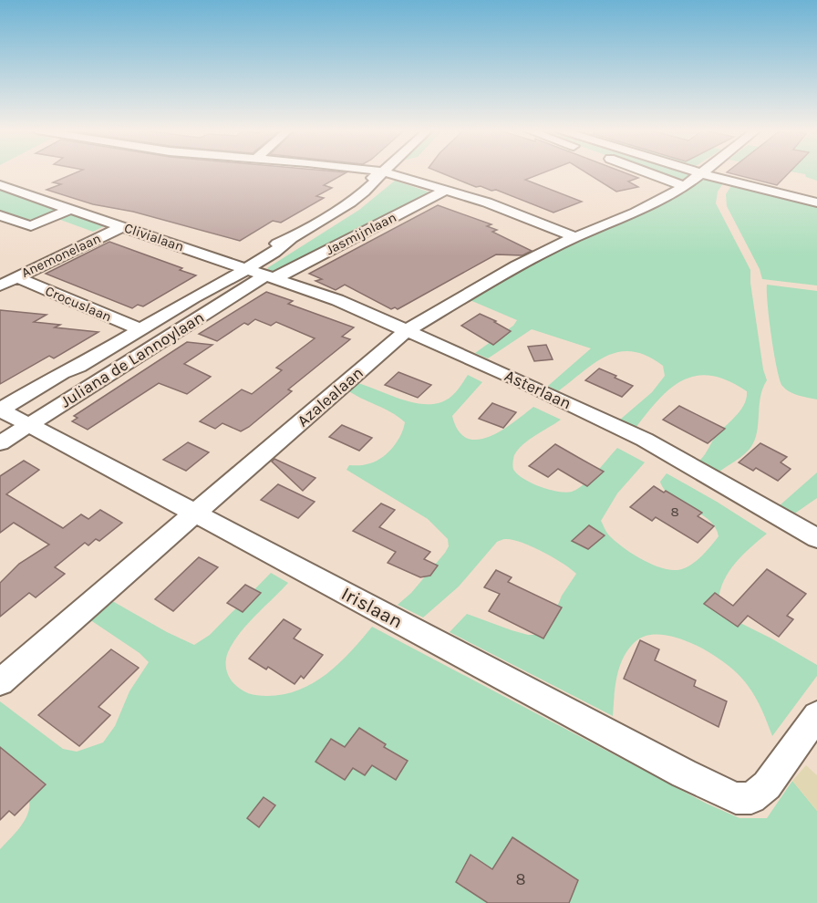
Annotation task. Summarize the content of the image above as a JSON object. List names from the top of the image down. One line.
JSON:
{"streets":{"street":["Jasmijnlaan","Clivialaan","Anemonelaan","Crocuslaan","Juliana de Lannoylaan","Asterlaan","Azalealaan","Irislaan"]},"crossings":[["Jasmijnlaan","Juliana de Lannoylaan"],["Jasmijnlaan","Asterlaan"],["Clivialaan","Anemonelaan"],["Clivialaan","Juliana de Lannoylaan"],["Clivialaan","Asterlaan"],["Anemonelaan","Crocuslaan"],["Crocuslaan","Juliana de Lannoylaan"],["Juliana de Lannoylaan","Asterlaan"],["Juliana de Lannoylaan","Irislaan"],["Asterlaan","Azalealaan"],["Azalealaan","Irislaan"]],"house_numbers":["8","8"]}
